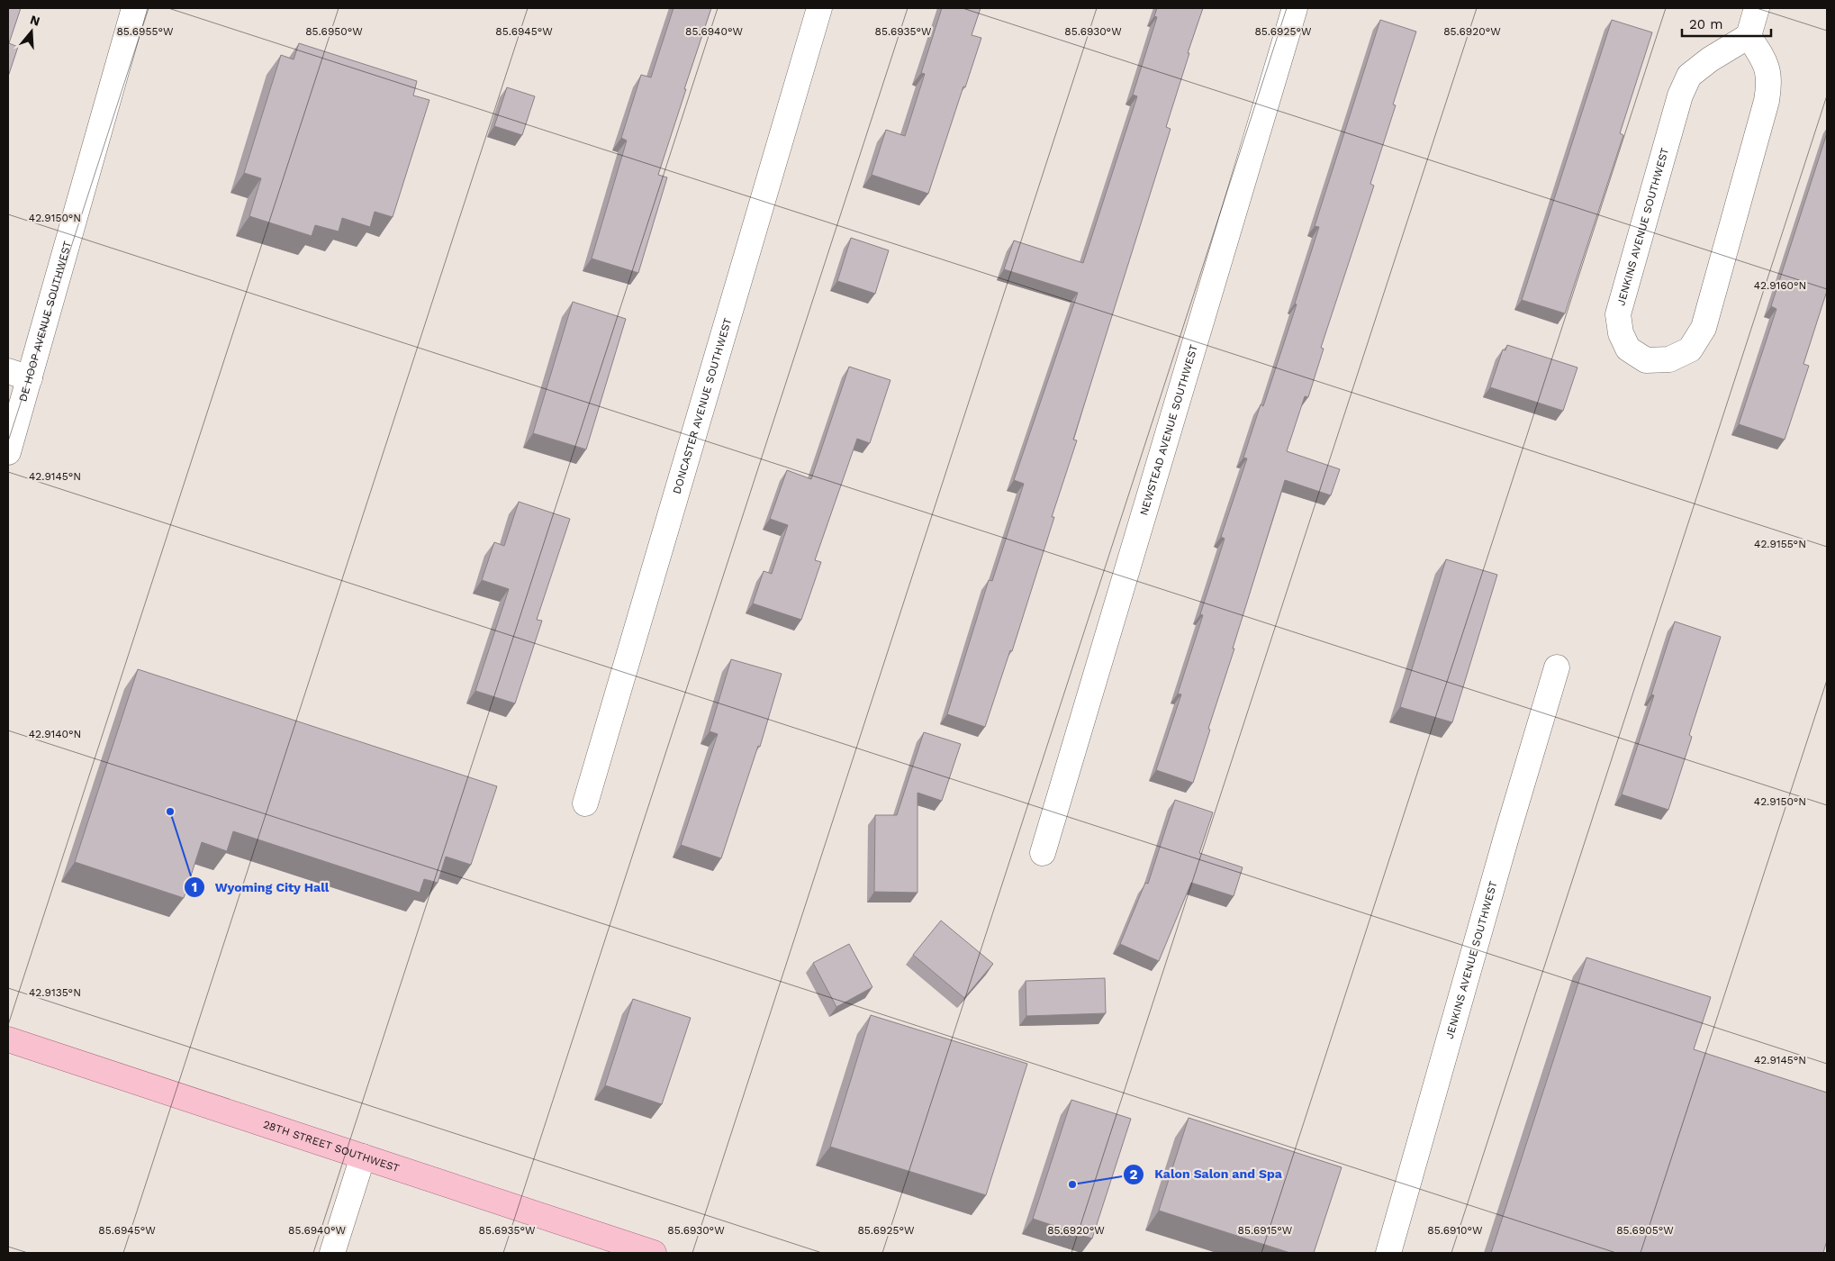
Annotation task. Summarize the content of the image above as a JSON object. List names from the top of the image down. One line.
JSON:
{"streets":{"main road":["28TH STREET SOUTHWEST"],"street":["JENKINS AVENUE SOUTHWEST","DE HOOP AVENUE SOUTHWEST","DONCASTER AVENUE SOUTHWEST","NEWSTEAD AVENUE SOUTHWEST"]},"places":["Wyoming City Hall","Kalon Salon and Spa"],"scale_bar":"20 m","north":"top","coordinates":["85.6955°W","85.6950°W","85.6945°W","85.6940°W","85.6935°W","85.6930°W","85.6925°W","85.6920°W","42.9150°N","42.9160°N","42.9145°N","42.9155°N","42.9140°N","42.9135°N","85.6915°W","85.6910°W","85.6905°W"]}
